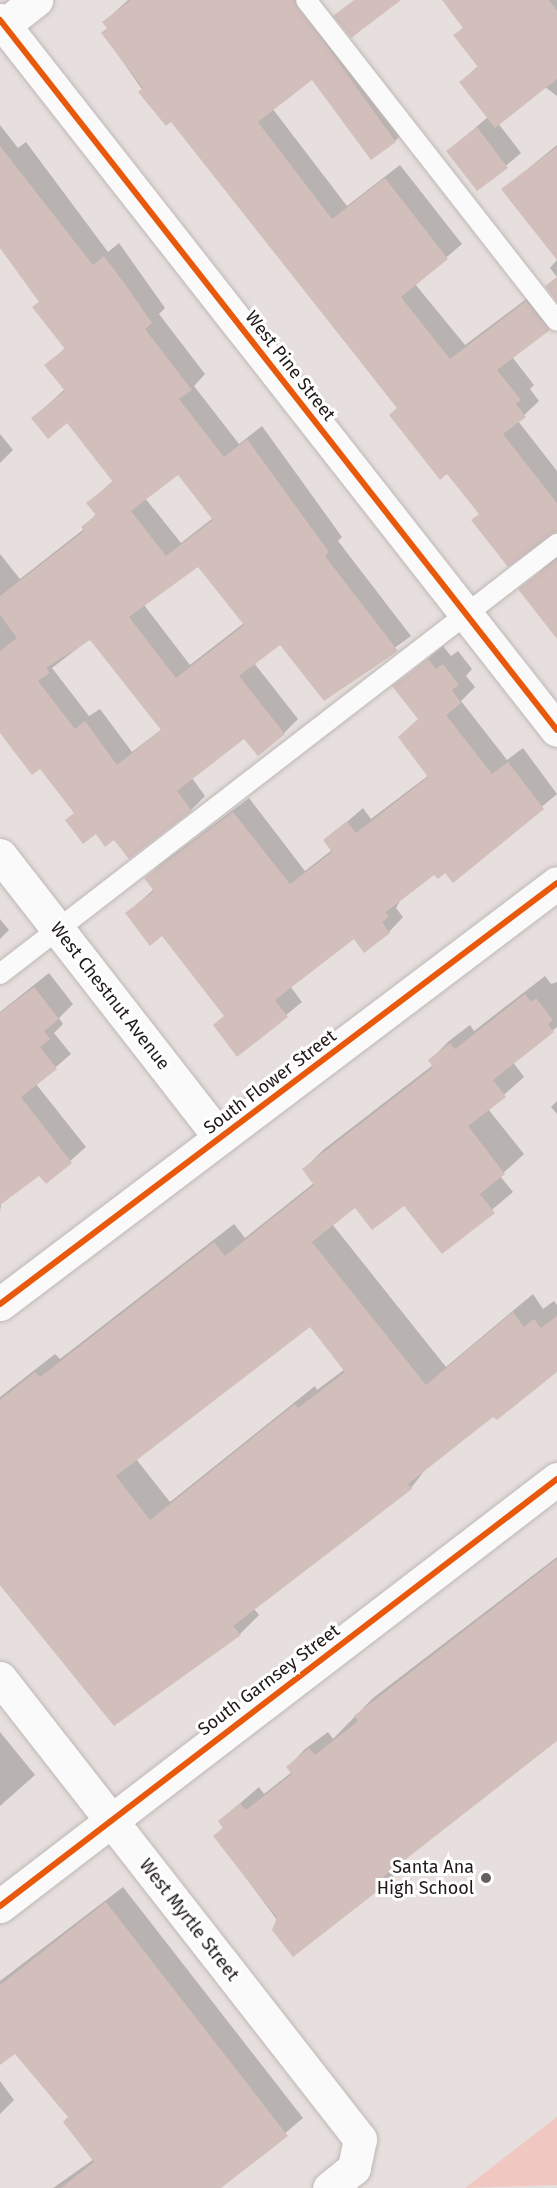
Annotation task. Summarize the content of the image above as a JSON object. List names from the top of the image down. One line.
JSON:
{"streets":{"street":["West Pine Street","West Chestnut Avenue","South Flower Street","South Garnsey Street","West Myrtle Street"]},"crossings":[["West Chestnut Avenue","South Flower Street"],["South Garnsey Street","West Myrtle Street"]],"places":["Santa Ana High School"]}
